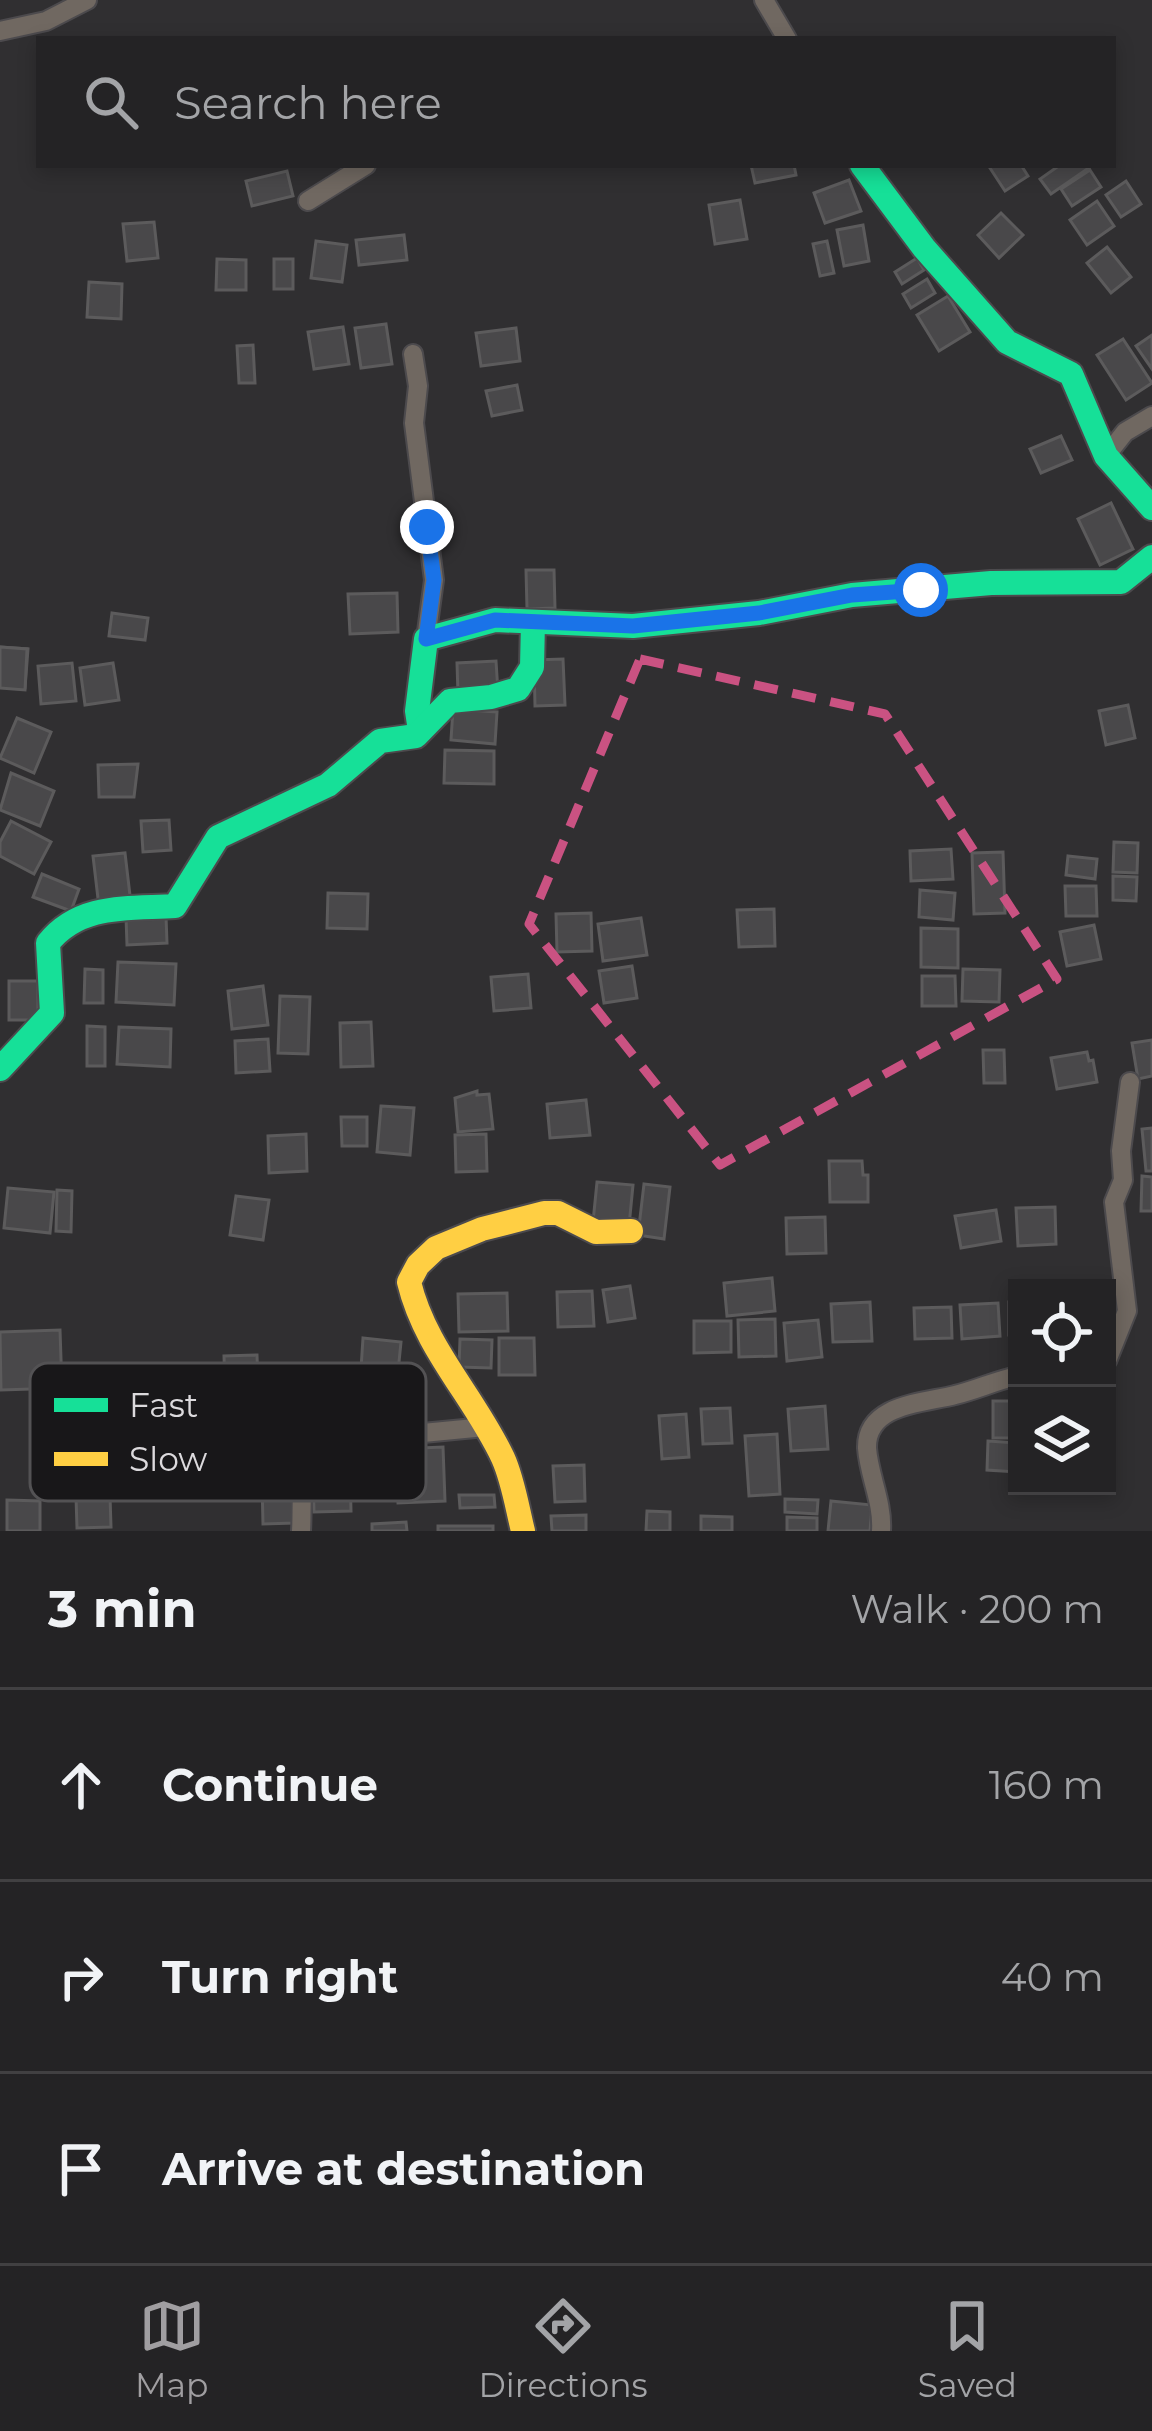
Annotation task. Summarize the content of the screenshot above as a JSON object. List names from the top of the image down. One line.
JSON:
{"legend":["Fast","Slow"],"page":{"search":"Search here","heading":["3 min","Walk · 200 m"],"list":[["Continue","160 m"],["Turn right","40 m"],"Arrive at destination"],"nav":["Map","Directions","Saved"]}}
